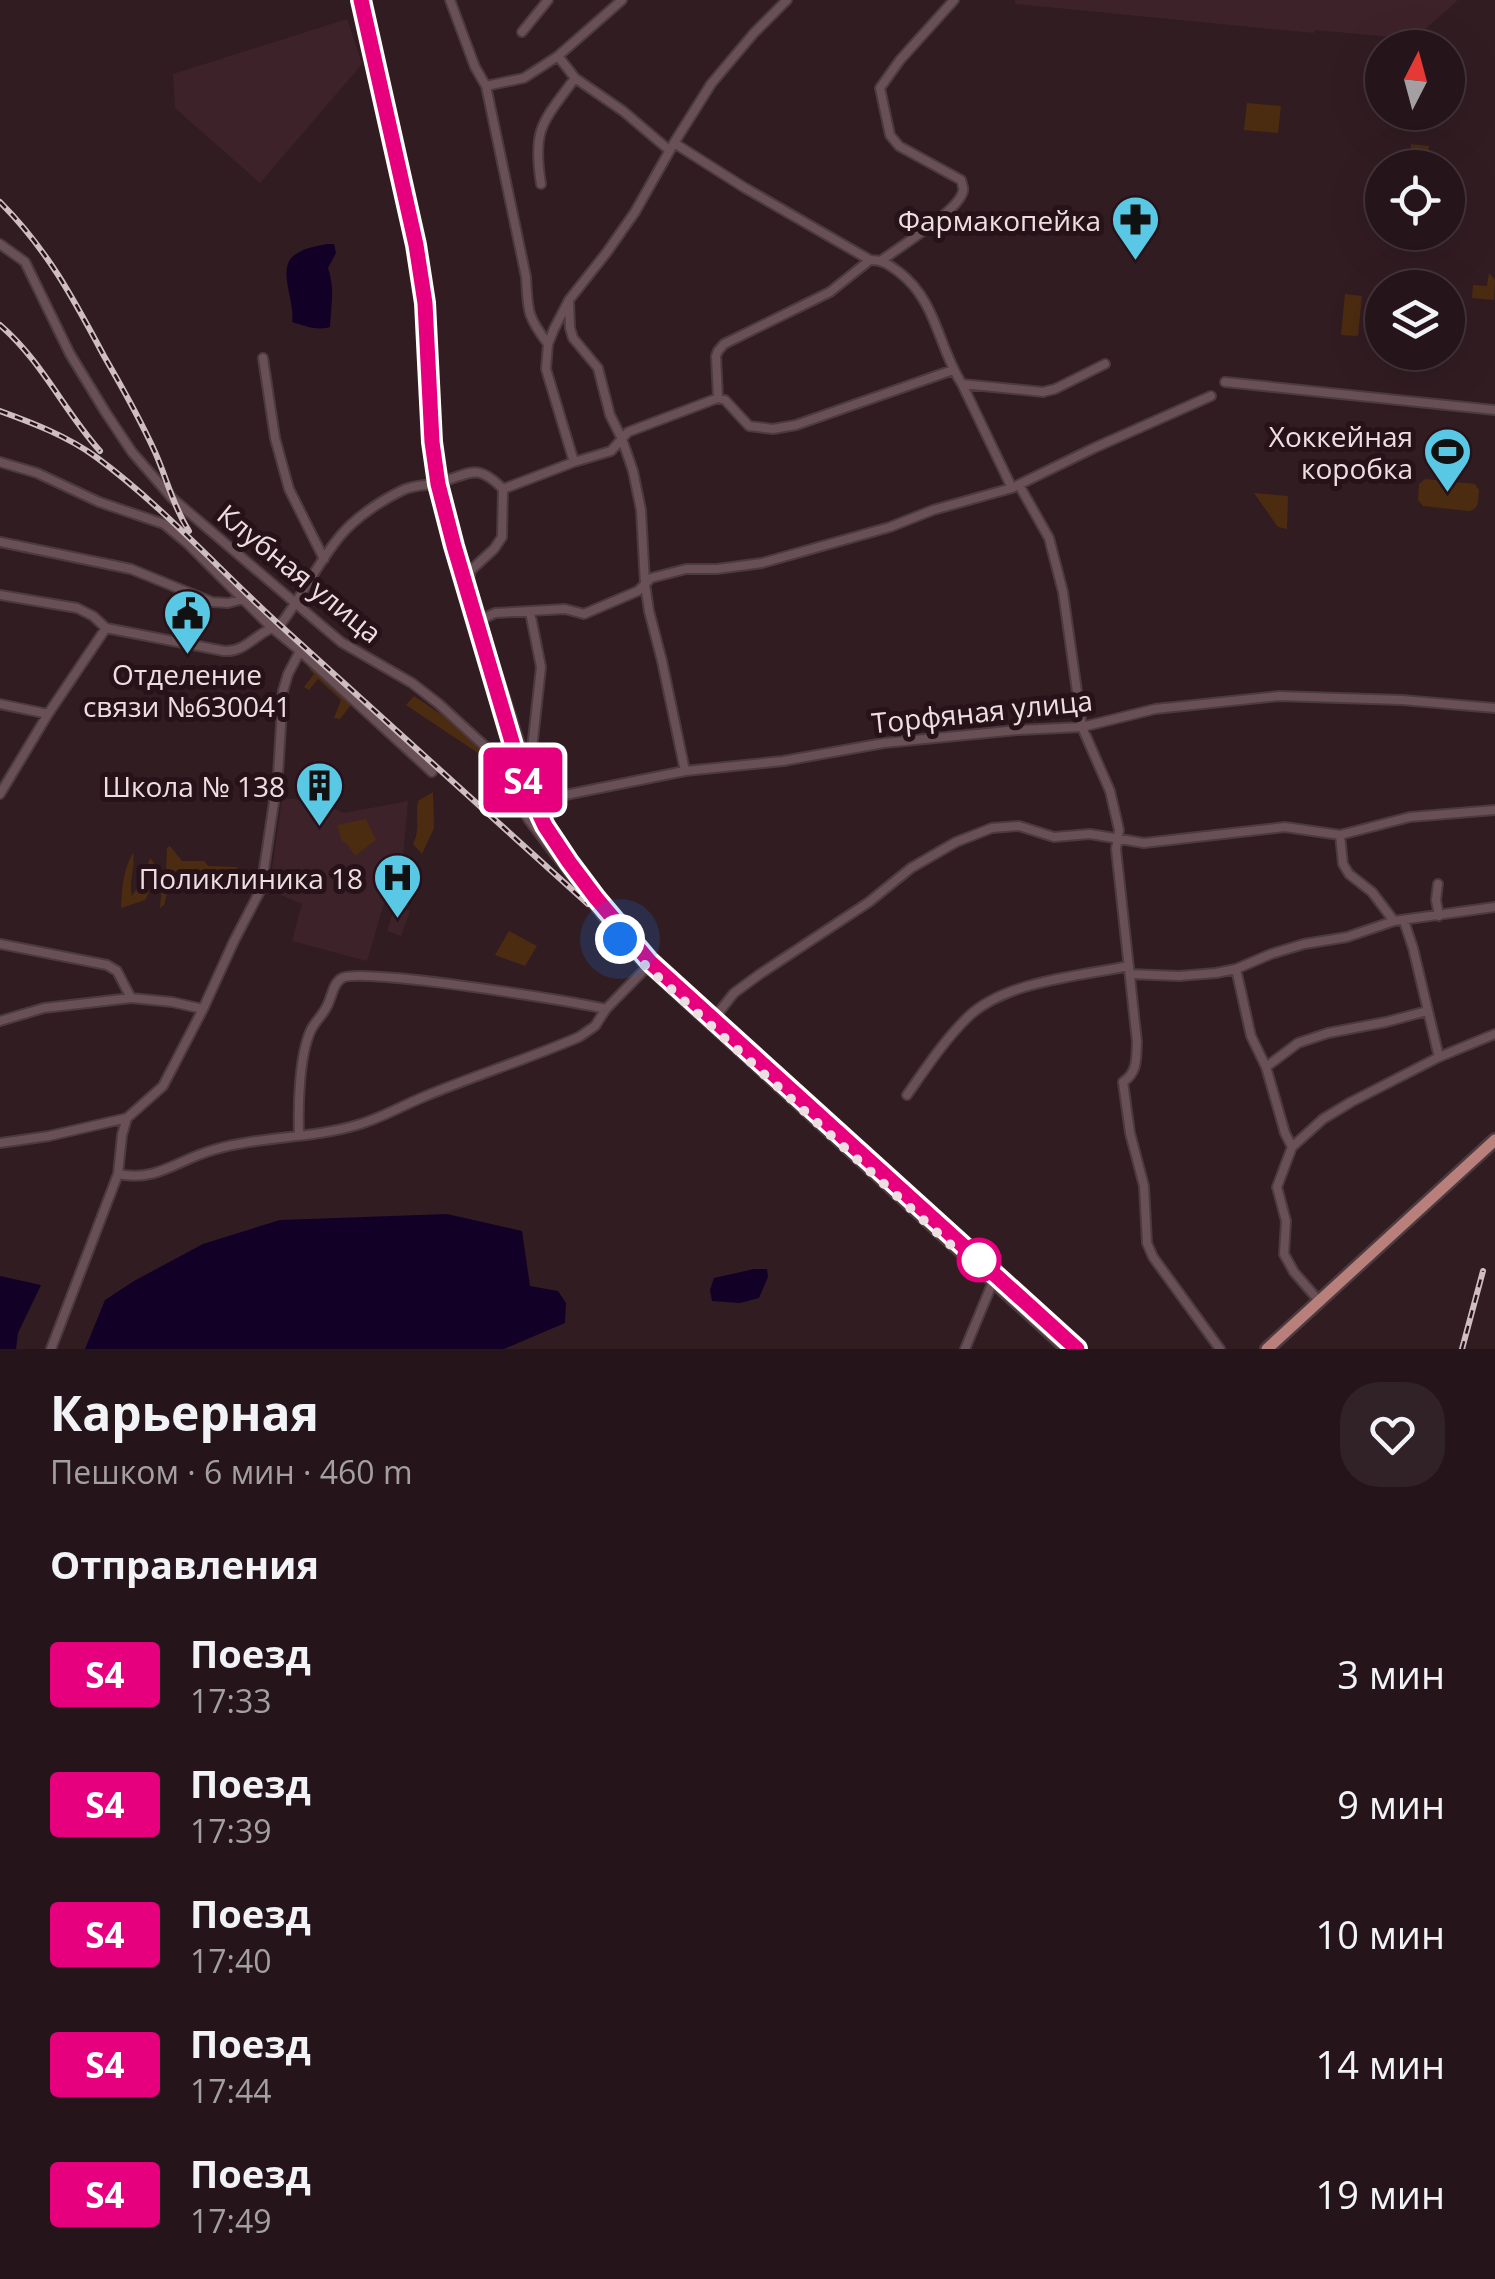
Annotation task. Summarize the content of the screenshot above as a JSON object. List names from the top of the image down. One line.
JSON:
{"streets":{"street":["Клубная улица","Торфяная улица"]},"places":{"pharmacy":["Фармакопейка"],"sports":["Хоккейная коробка"],"public building":["Отделение связи №630041"],"building":["Школа № 138"],"hospital":["Поликлиника 18"]},"north":"top","page":{"on_map":"S4","heading":[["Карьерная","Пешком · 6 мин · 460 m"],"Отправления"],"list":[{"mark":"S4","name":"Поезд","note":"17:33","value":"3 мин"},{"mark":"S4","name":"Поезд","note":"17:39","value":"9 мин"},{"mark":"S4","name":"Поезд","note":"17:40","value":"10 мин"},{"mark":"S4","name":"Поезд","note":"17:44","value":"14 мин"},{"mark":"S4","name":"Поезд","note":"17:49","value":"19 мин"}]}}
